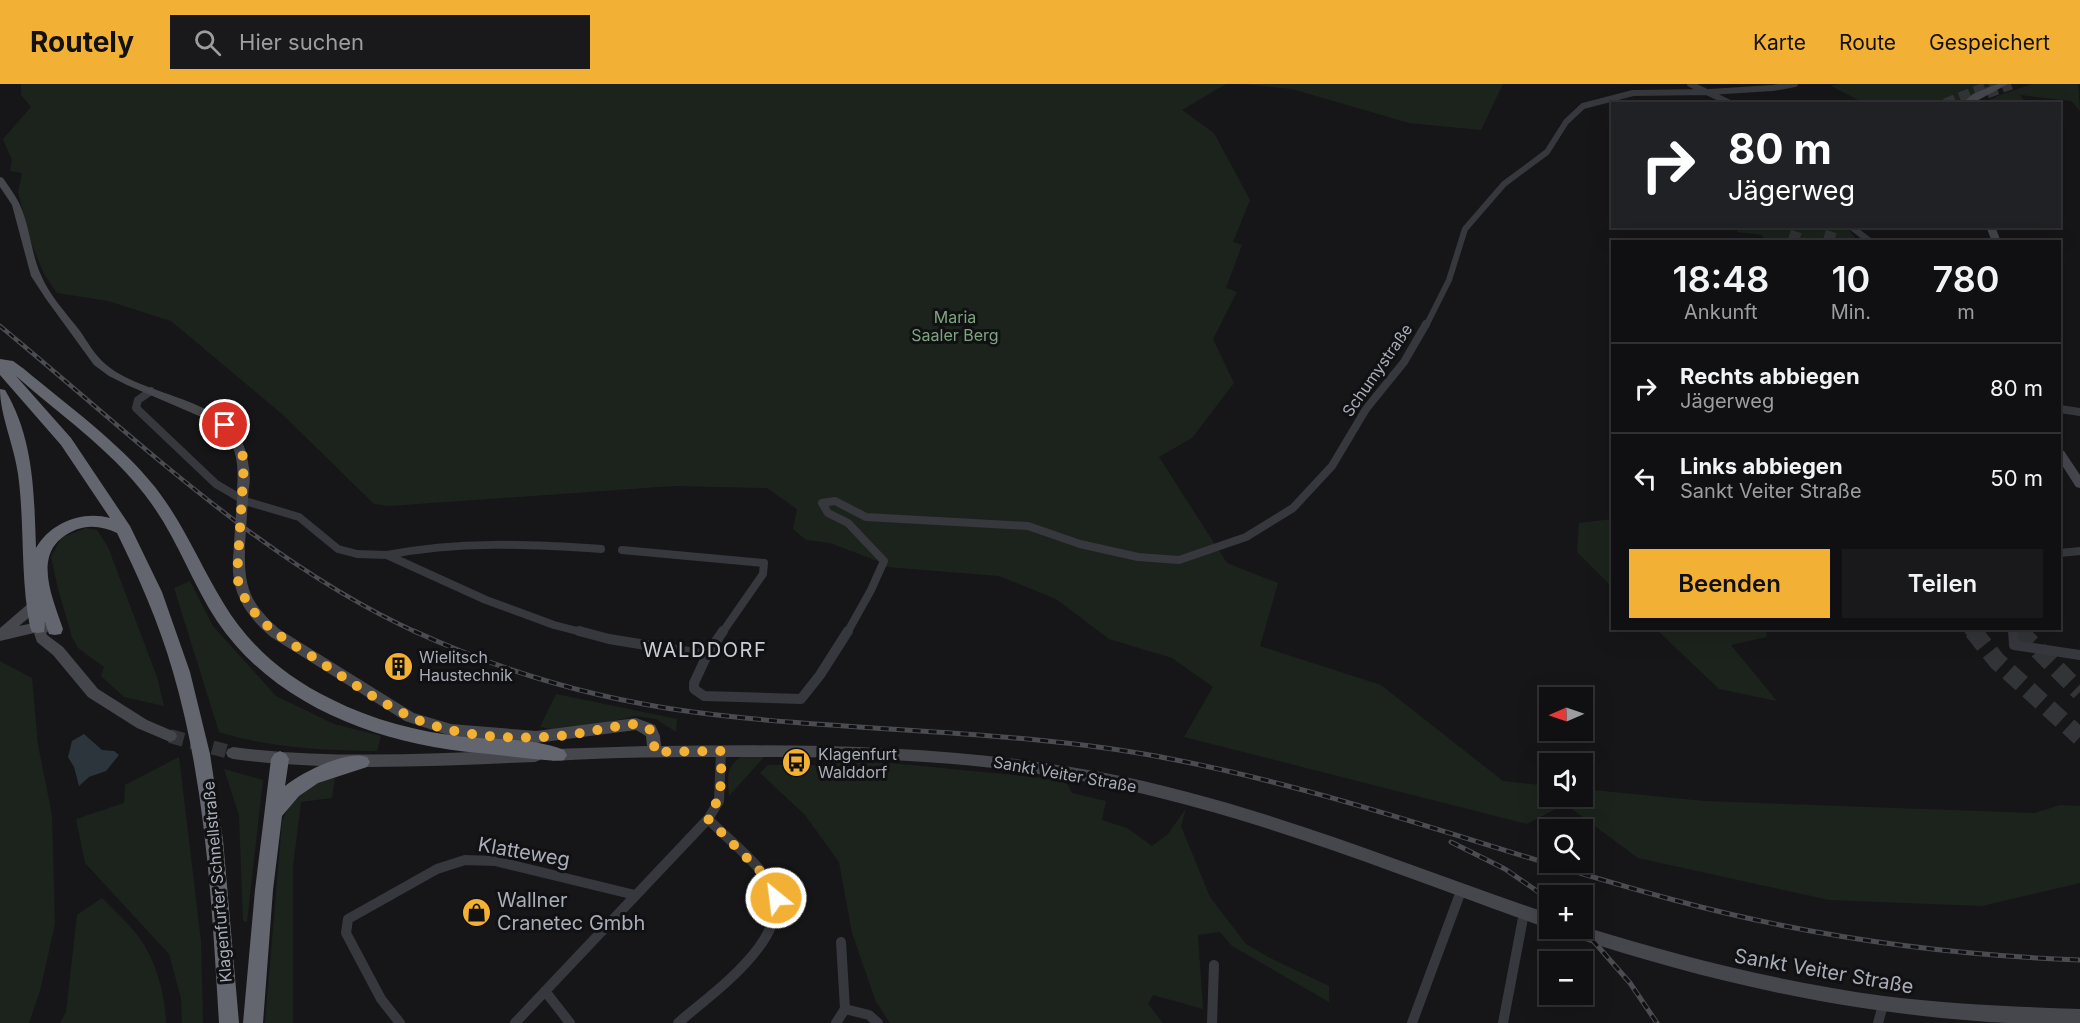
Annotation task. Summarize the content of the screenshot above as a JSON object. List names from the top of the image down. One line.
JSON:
{"streets":{"highway":["Klagenfurter Schnellstraße"],"main road":["Sankt Veiter Straße"],"street":["Schumystraße","Klatteweg"]},"districts":["WALDDORF"],"parks":["Maria Saaler Berg"],"places":{"building":["Wielitsch Haustechnik"],"bus stop":["Klagenfurt Walddorf"],"shop":["Wallner Cranetec Gmbh"]},"north":"left","page":{"header":"Routely","search":"Hier suchen","nav":["Karte","Route","Gespeichert"],"turn":["80 m","Jägerweg"],"eta":["18:48","Ankunft","10","Min.","780","m"],"list":[{"name":"Rechts abbiegen","note":"Jägerweg","value":"80 m"},{"name":"Links abbiegen","note":"Sankt Veiter Straße","value":"50 m"}],"buttons":["Beenden","Teilen"],"map_buttons":["+","−"]}}
